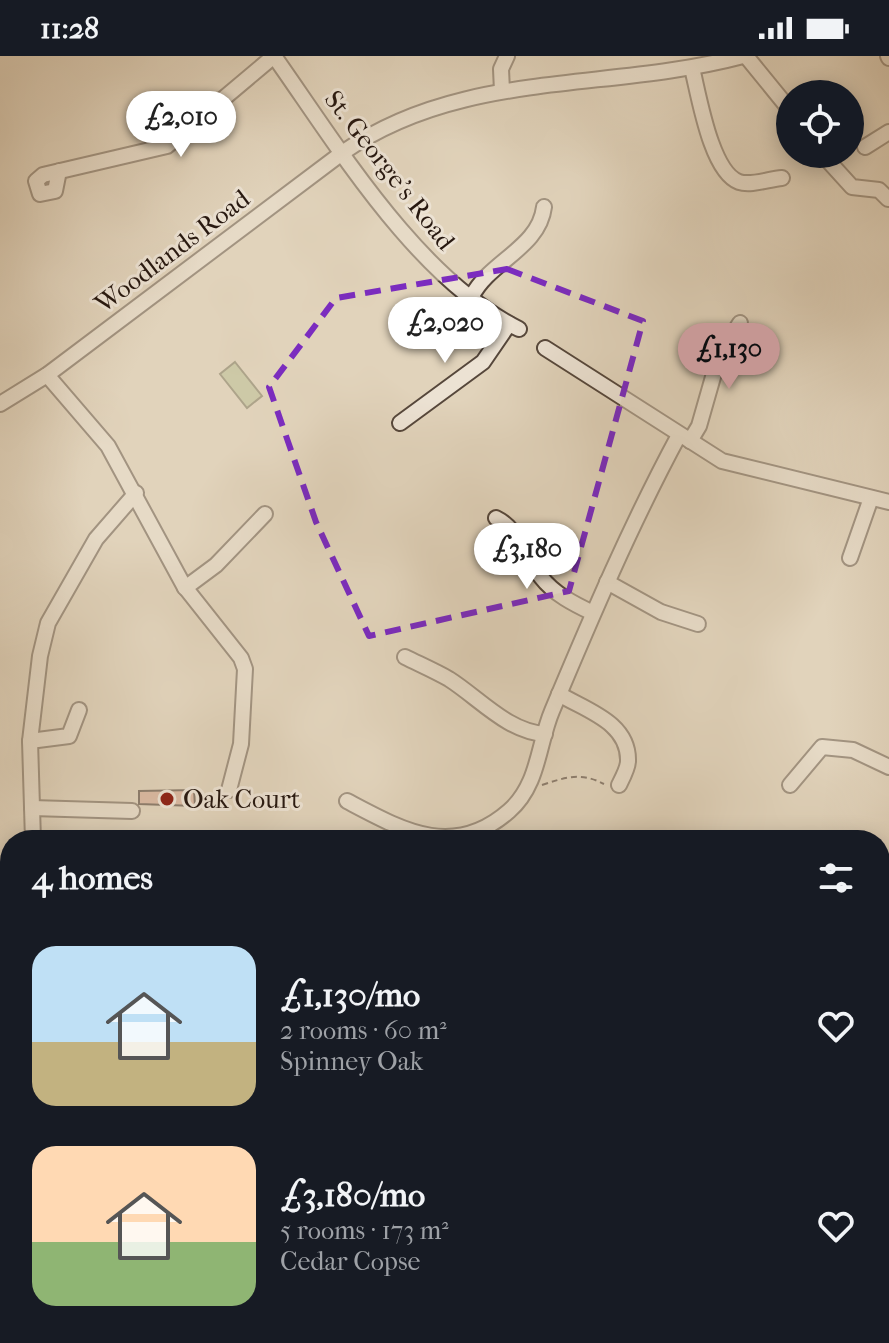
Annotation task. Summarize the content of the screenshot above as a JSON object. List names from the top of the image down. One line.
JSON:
{"streets":{"street":["St. George's Road","Woodlands Road"]},"crossings":[["St. George's Road","Woodlands Road"]],"places":["Oak Court"],"page":{"status":"11:28","price":["£2,010","£2,020","£1,130","£3,180"],"heading":"4 homes","list":[{"name":"£1,130/mo","note":"2 rooms · 60 m² · Spinney Oak"},{"name":"£3,180/mo","note":"5 rooms · 173 m² · Cedar Copse"}]}}
